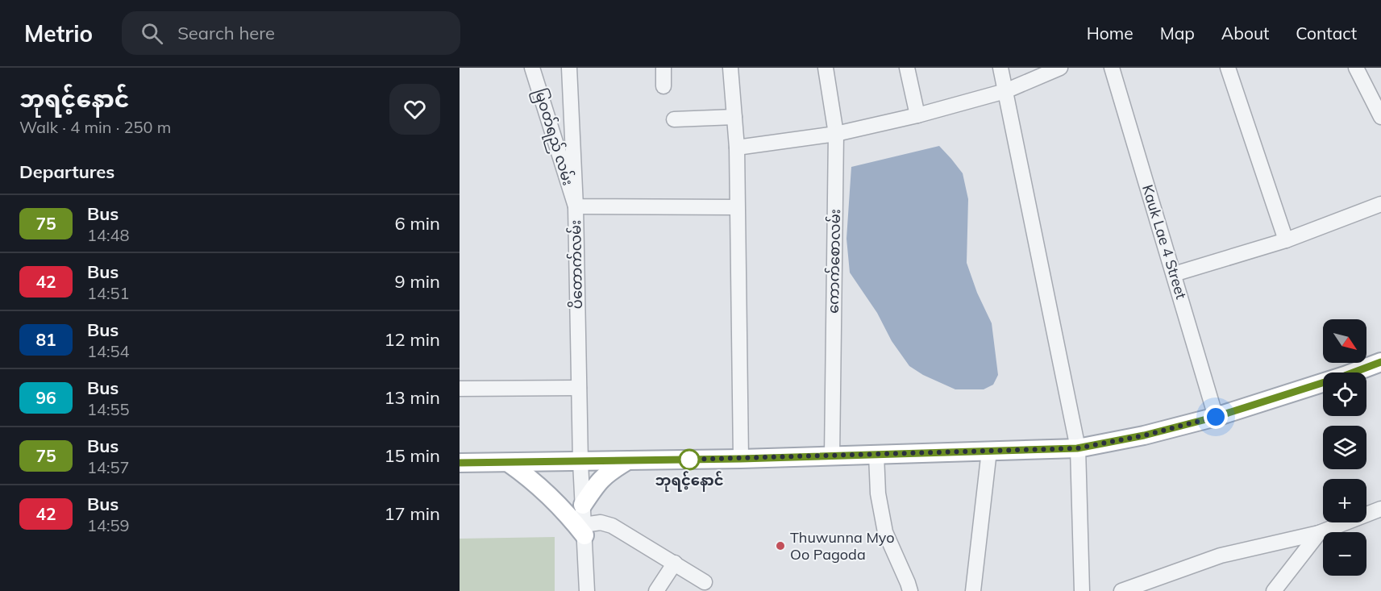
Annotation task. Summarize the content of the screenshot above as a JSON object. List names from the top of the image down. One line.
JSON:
{"streets":{"street":["မြဝတ်ရည် လမ်း","Kauk Lae 4 Street","ကောက်စောလမ်း","ပိတောက်လမ်း"]},"crossings":[["မြဝတ်ရည် လမ်း","ပိတောက်လမ်း"]],"places":["ဘုရင့်နောင်","Thuwunna Myo Oo Pagoda"],"lines":["bus line 75"],"north":"bottom right","page":{"header":"Metrio","search":"Search here","nav":["Home","Map","About","Contact"],"heading":[["ဘုရင့်နောင်","Walk · 4 min · 250 m"],"Departures"],"list":[{"mark":"75","name":"Bus","note":"14:48","value":"6 min"},{"mark":"42","name":"Bus","note":"14:51","value":"9 min"},{"mark":"81","name":"Bus","note":"14:54","value":"12 min"},{"mark":"96","name":"Bus","note":"14:55","value":"13 min"},{"mark":"75","name":"Bus","note":"14:57","value":"15 min"},{"mark":"42","name":"Bus","note":"14:59","value":"17 min"}],"map_buttons":["+","−"]}}
